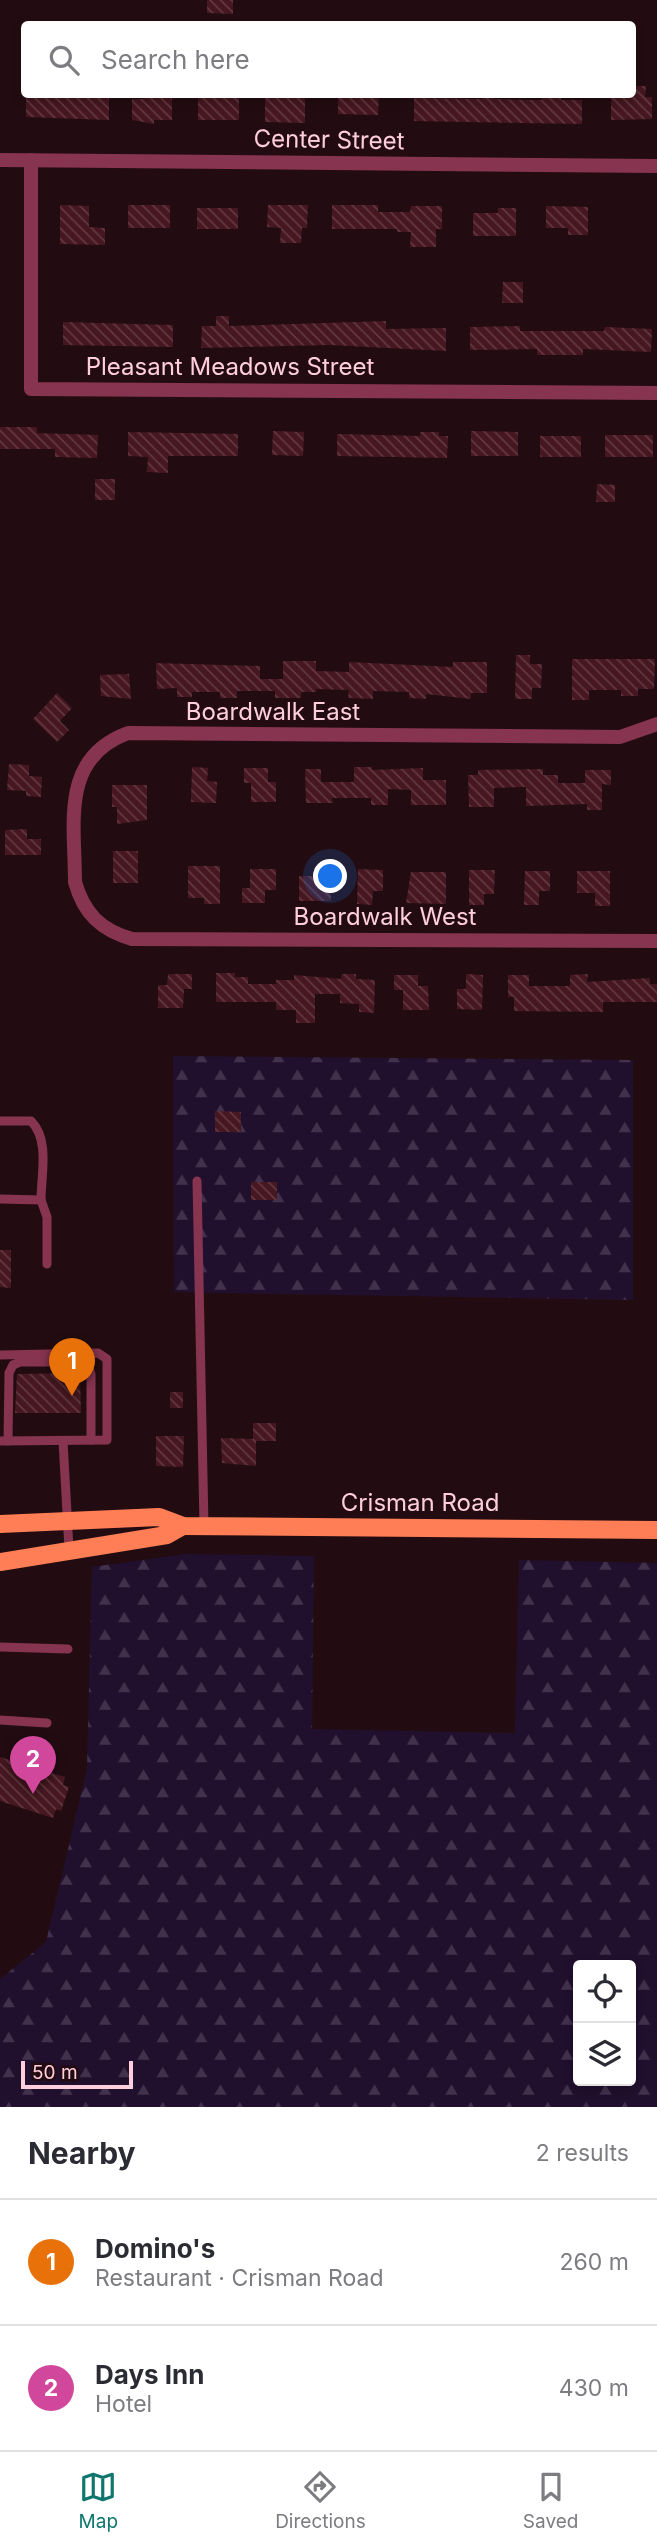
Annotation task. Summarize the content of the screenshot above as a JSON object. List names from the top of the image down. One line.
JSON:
{"streets":{"main road":["Crisman Road"],"street":["Center Street","Pleasant Meadows Street","Boardwalk East","Boardwalk West"]},"crossings":[["Center Street","Pleasant Meadows Street"],["Boardwalk East","Boardwalk West"]],"scale_bar":"50 m","page":{"search":"Search here","pins":["1","2"],"scale":"50 m","heading":["Nearby","2 results"],"list":[{"mark":"1","name":"Domino's","note":"Restaurant · Crisman Road","value":"260 m"},{"mark":"2","name":"Days Inn","note":"Hotel","value":"430 m"}],"nav":["Map","Directions","Saved"]}}
